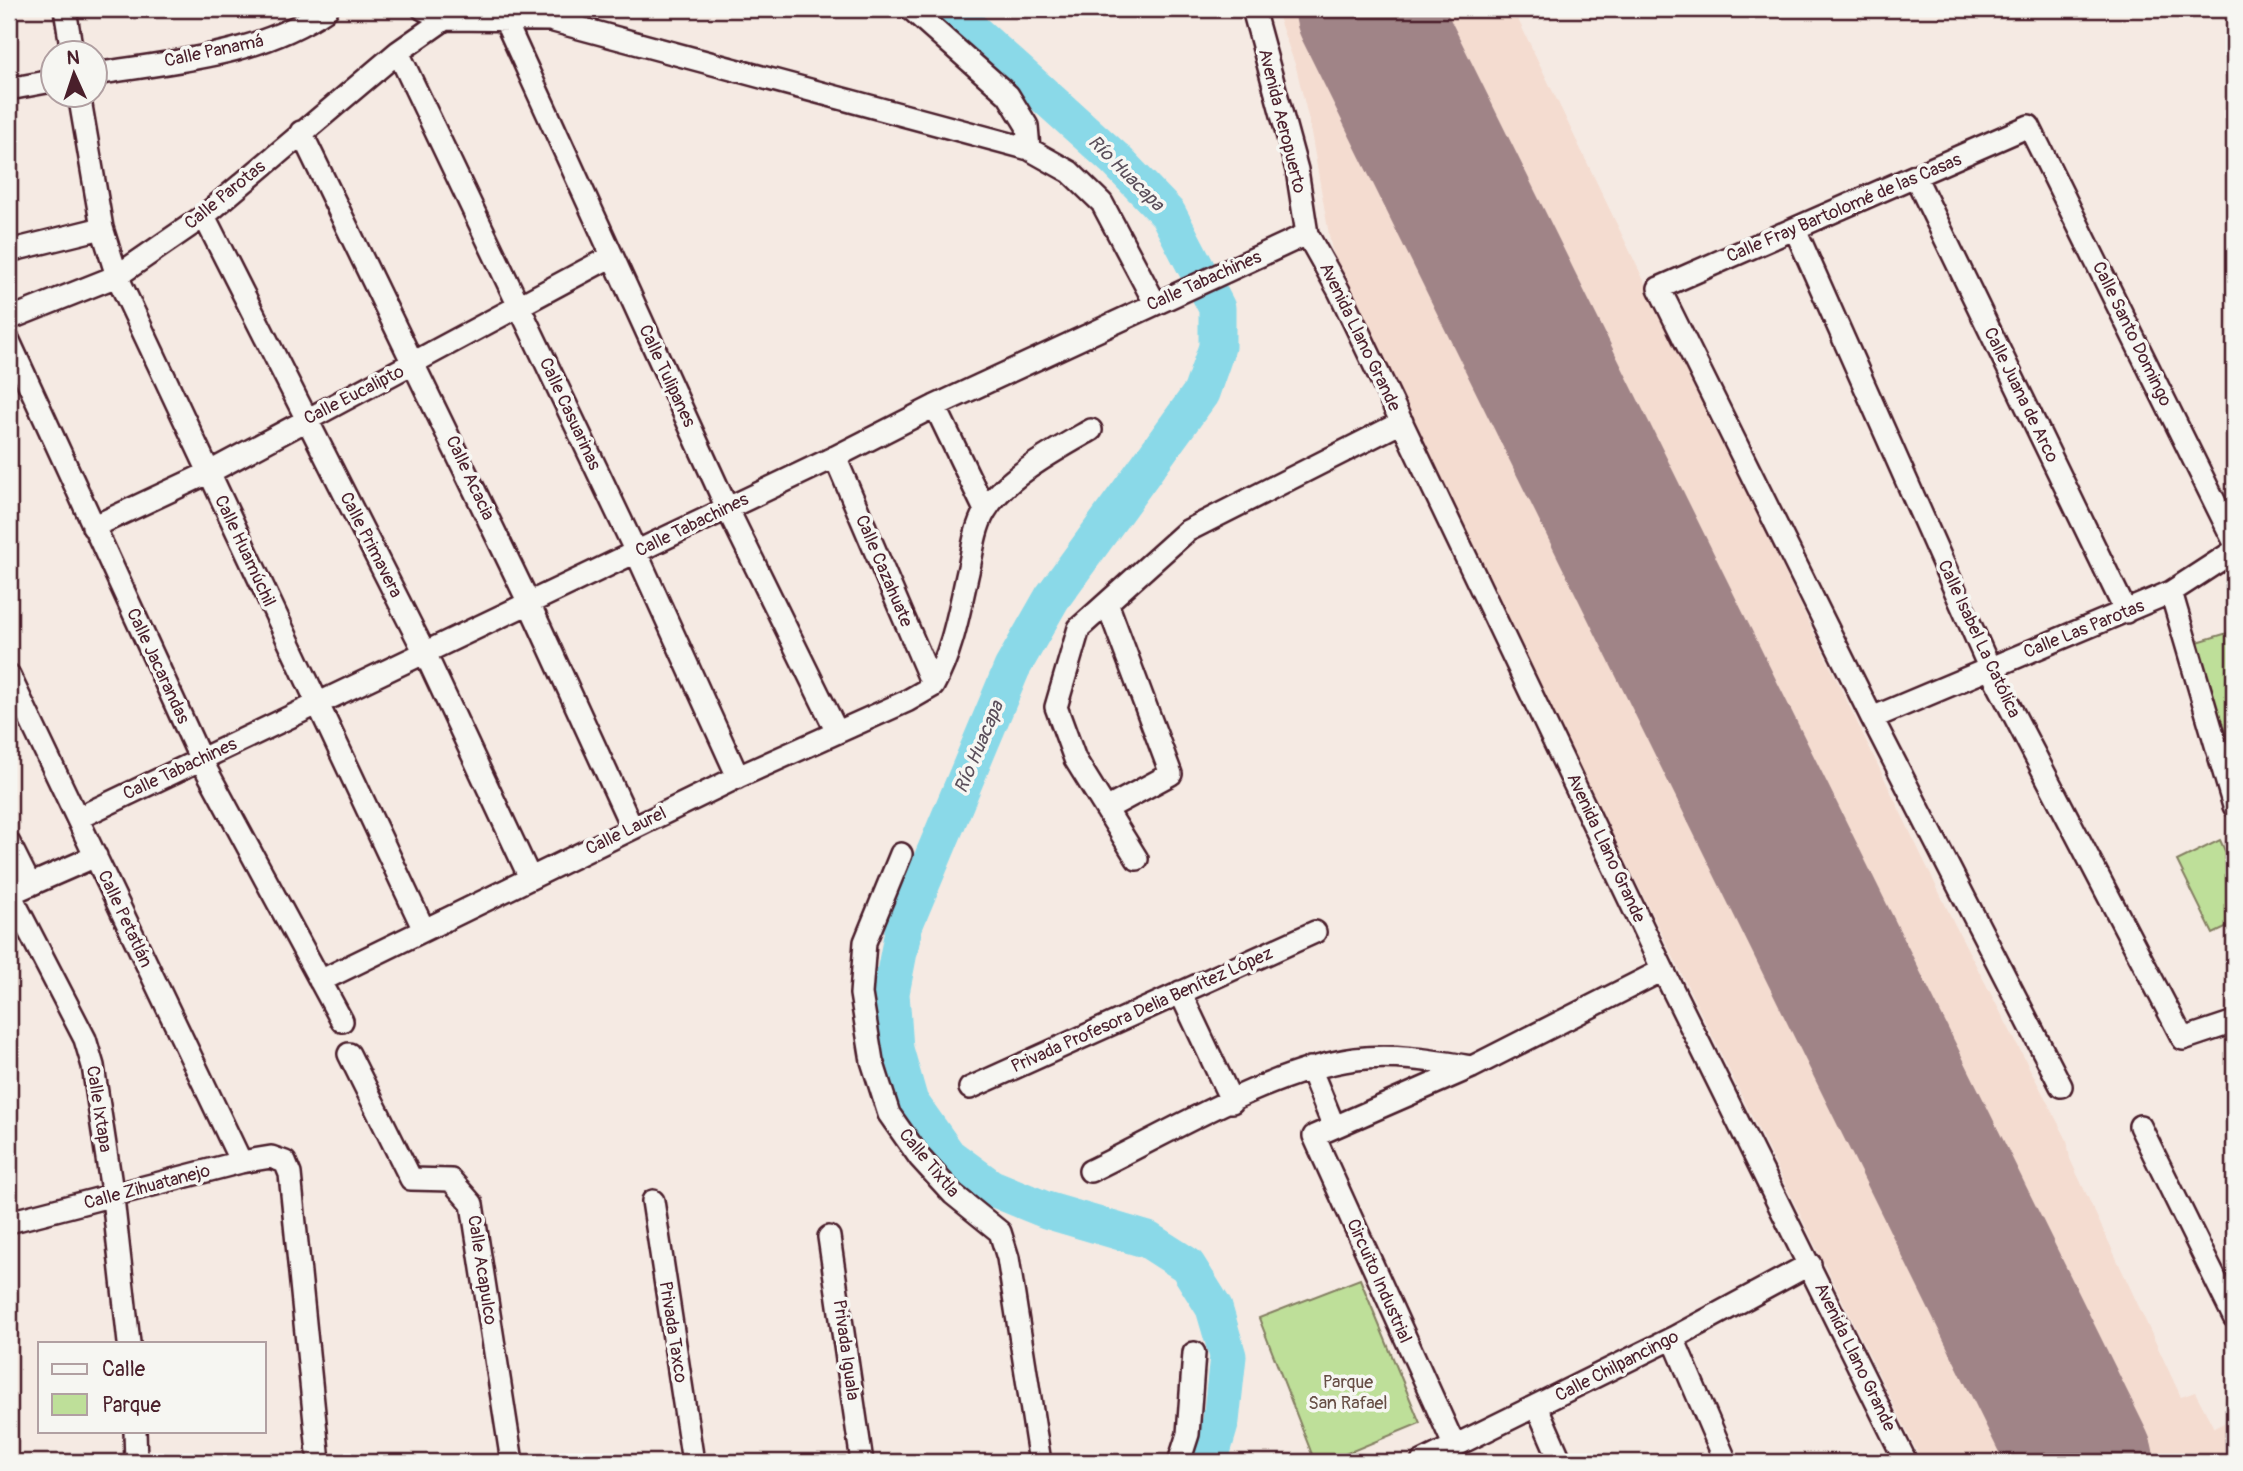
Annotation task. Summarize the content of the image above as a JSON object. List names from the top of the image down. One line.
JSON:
{"streets":{"street":["Calle Panamá","Avenida Aeropuerto","Calle Parotas","Calle Fray Bartolomé de las Casas","Calle Tabachines","Calle Santo Domingo","Avenida Llano Grande","Calle Tulipanes","Calle Eucalipto","Calle Juana de Arco","Calle Casuarinas","Calle Acacia","Calle Primavera","Calle Huamúchil","Calle Cazahuate","Calle Las Parotas","Calle Isabel La Católica","Calle Jacarandas","Calle Laurel","Calle Petatlán","Privada Profesora Delia Benítez López","Calle Ixtapa","Calle Tixtla","Calle Zihuatanejo","Calle Acapulco","Circuito Industrial","Privada Taxco","Privada Iguala","Calle Chilpancingo"]},"crossings":[["Avenida Aeropuerto","Calle Tabachines"],["Avenida Aeropuerto","Avenida Llano Grande"],["Calle Parotas","Calle Casuarinas"],["Calle Parotas","Calle Acacia"],["Calle Parotas","Calle Primavera"],["Calle Parotas","Calle Huamúchil"],["Calle Fray Bartolomé de las Casas","Calle Santo Domingo"],["Calle Fray Bartolomé de las Casas","Calle Juana de Arco"],["Calle Fray Bartolomé de las Casas","Calle Las Parotas"],["Calle Fray Bartolomé de las Casas","Calle Isabel La Católica"],["Calle Tabachines","Avenida Llano Grande"],["Calle Tabachines","Calle Tulipanes"],["Calle Tabachines","Calle Casuarinas"],["Calle Tabachines","Calle Acacia"],["Calle Tabachines","Calle Primavera"],["Calle Tabachines","Calle Huamúchil"],["Calle Tabachines","Calle Cazahuate"],["Calle Tabachines","Calle Jacarandas"],["Calle Tabachines","Calle Petatlán"],["Avenida Llano Grande","Calle Chilpancingo"],["Calle Tulipanes","Calle Eucalipto"],["Calle Tulipanes","Calle Laurel"],["Calle Eucalipto","Calle Casuarinas"],["Calle Eucalipto","Calle Acacia"],["Calle Eucalipto","Calle Primavera"],["Calle Eucalipto","Calle Huamúchil"],["Calle Eucalipto","Calle Jacarandas"],["Calle Juana de Arco","Calle Las Parotas"],["Calle Casuarinas","Calle Laurel"],["Calle Acacia","Calle Laurel"],["Calle Primavera","Calle Laurel"],["Calle Huamúchil","Calle Laurel"],["Calle Cazahuate","Calle Laurel"],["Calle Las Parotas","Calle Isabel La Católica"],["Calle Jacarandas","Calle Laurel"],["Calle Petatlán","Calle Zihuatanejo"],["Calle Ixtapa","Calle Zihuatanejo"],["Circuito Industrial","Calle Chilpancingo"]],"water":["Río Huacapa"],"parks":["Parque San Rafael"],"legend":["Calle","Parque"],"north":"top"}
